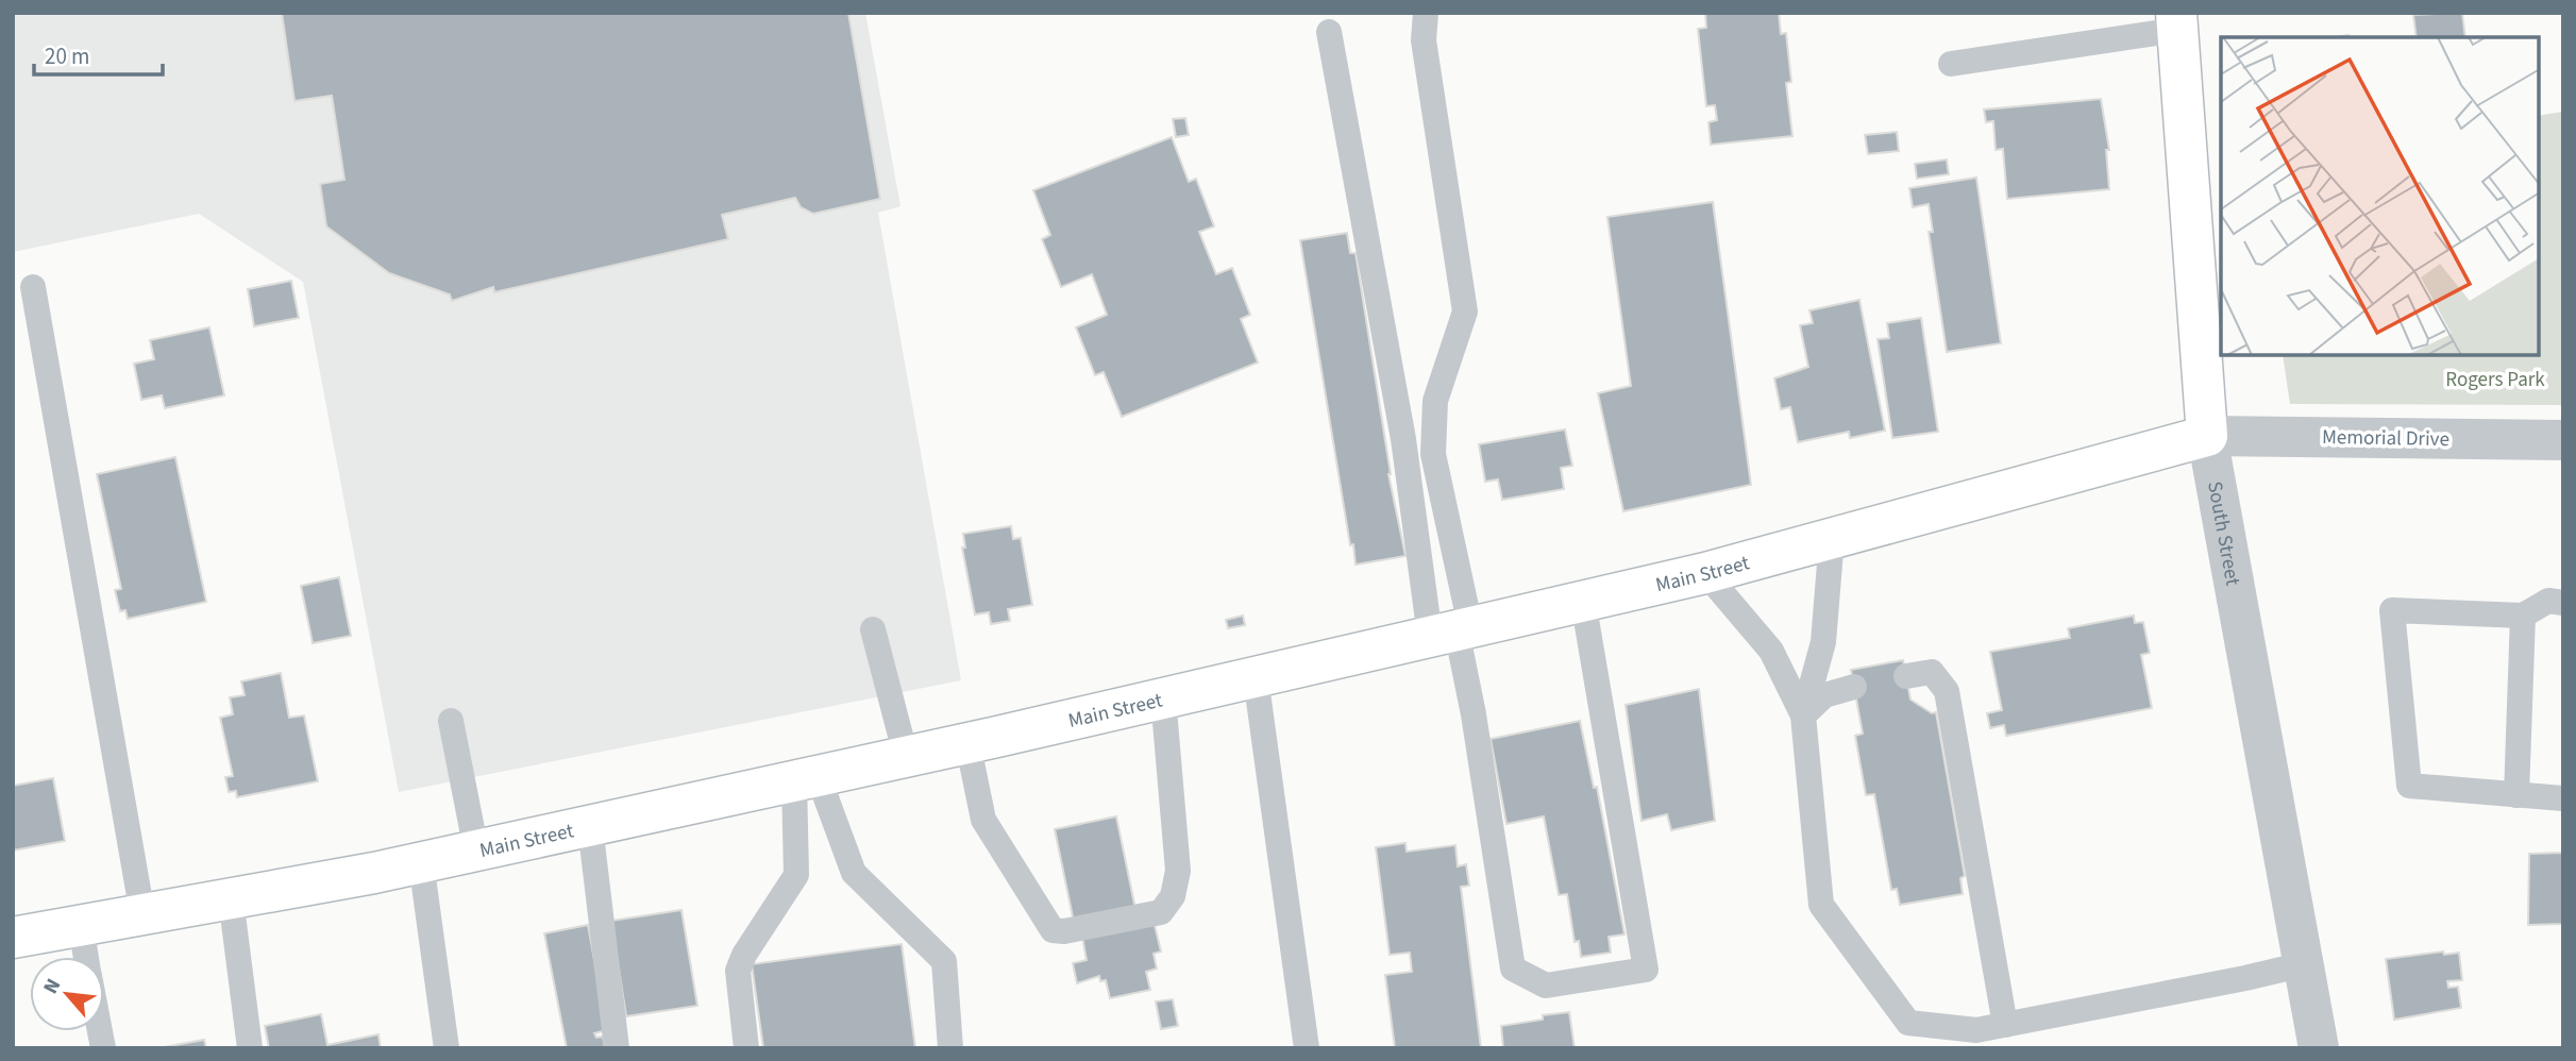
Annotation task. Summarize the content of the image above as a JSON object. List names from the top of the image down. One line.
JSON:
{"streets":{"main road":["South Street","Main Street"],"street":["Memorial Drive"]},"crossings":[["Memorial Drive","South Street"],["Memorial Drive","Main Street"],["South Street","Main Street"]],"parks":["Rogers Park"],"scale_bar":"20 m","north":"top left"}
